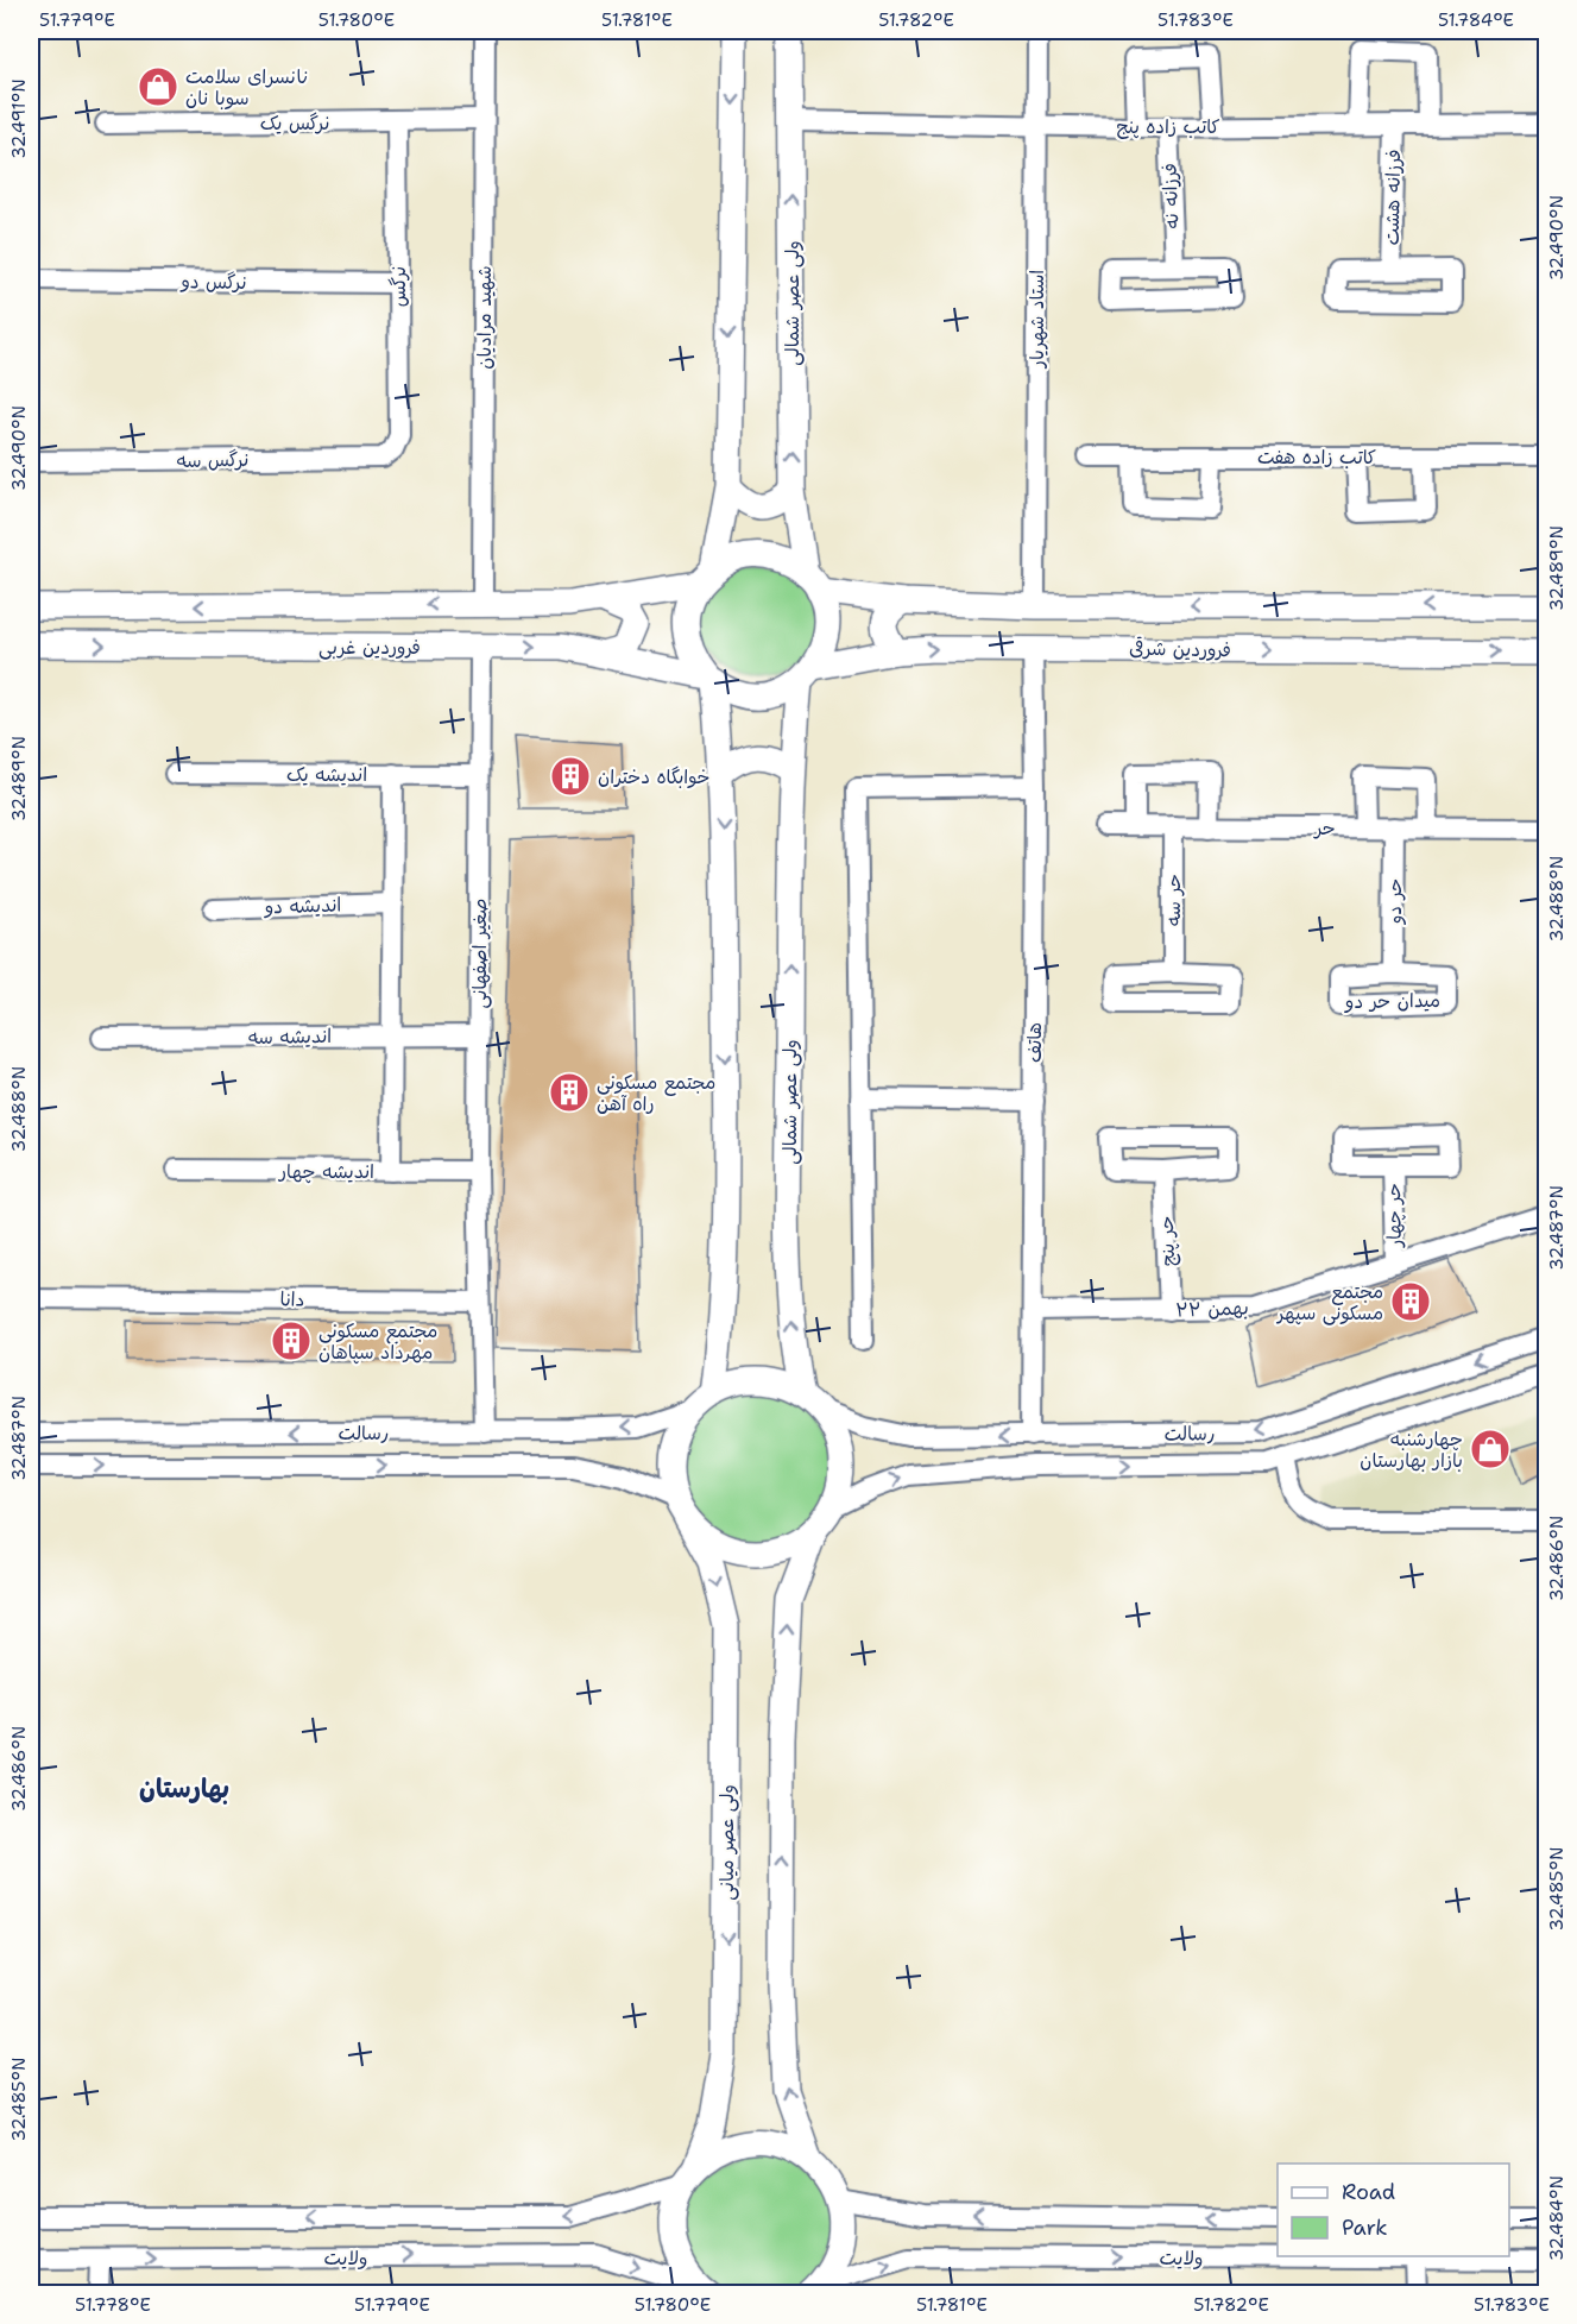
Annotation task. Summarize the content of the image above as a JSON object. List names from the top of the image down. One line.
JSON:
{"streets":{"main road":["ولی عصر شمالی","فروردین غربی","فروردین شرقی","ولی عصر میانی"],"street":["نرگس یک","کاتب زاده پنج","فرزانه نه","فرزانه هشت","نرگس دو","نرگس","شهید مرادیان","استاد شهریار","کاتب زاده هفت","نرگس سه","اندیشه یک","حر","حر سه","حر دو","اندیشه دو","صغیر اصفهانی","میدان حر دو","اندیشه سه","هاتف","اندیشه چهار","حر چهار","حر پنج","دانا","۲۲ بهمن","رسالت","ولایت"]},"crossings":[["نرگس یک","نرگس"],["نرگس یک","شهید مرادیان"],["کاتب زاده پنج","فرزانه نه"],["کاتب زاده پنج","فرزانه هشت"],["کاتب زاده پنج","ولی عصر شمالی"],["کاتب زاده پنج","استاد شهریار"],["نرگس دو","نرگس"],["نرگس","نرگس سه"],["ولی عصر شمالی","فروردین غربی"],["ولی عصر شمالی","فروردین شرقی"],["ولی عصر شمالی","رسالت"],["ولی عصر شمالی","ولی عصر میانی"],["فروردین غربی","فروردین شرقی"],["فروردین غربی","صغیر اصفهانی"],["فروردین شرقی","هاتف"],["اندیشه یک","صغیر اصفهانی"],["حر","حر سه"],["حر","حر دو"],["حر دو","میدان حر دو"],["صغیر اصفهانی","اندیشه سه"],["صغیر اصفهانی","اندیشه چهار"],["صغیر اصفهانی","دانا"],["صغیر اصفهانی","رسالت"],["هاتف","۲۲ بهمن"],["هاتف","رسالت"],["حر چهار","۲۲ بهمن"],["حر پنج","۲۲ بهمن"],["رسالت","ولی عصر میانی"],["ولی عصر میانی","ولایت"]],"districts":["بهارستان"],"places":{"shop":["نانسرای سلامت سوبا نان","چهارشنبه بازار بهارستان"],"building":["خوابگاه دختران","مجتمع مسکونی راه آهن","مجتمع مسکونی سپهر","مجتمع مسکونی مهرداد سپاهان"]},"legend":["Road","Park"],"coordinates":["51.779°E","51.780°E","51.781°E","51.782°E","51.783°E","51.784°E","32.491°N","32.490°N","32.489°N","32.488°N","32.487°N","32.486°N","32.485°N","32.484°N","51.778°E"]}
